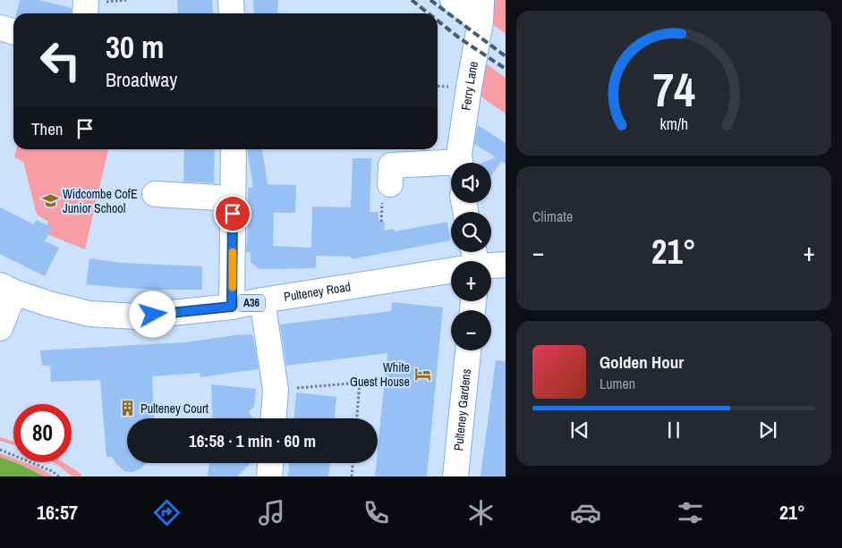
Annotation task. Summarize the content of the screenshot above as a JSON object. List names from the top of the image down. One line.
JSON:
{"streets":{"main road":["Ferry Lane","Pulteney Road","A36","Pulteney Gardens"]},"places":{"school or university":["Widcombe CofE Junior School"],"hotel":["White Guest House"],"building":["Pulteney Court"]},"page":{"turn":["30 m","Broadway"],"then":"Then","map_buttons":["+","−"],"tile":"Climate","heat":["−","21°","+"],"song":["Golden Hour","Lumen"],"limit":"80","trip":"16:58 · 1 min · 60 m","tabs":["16:57","21°"],"gauge":["74","km/h"]}}
